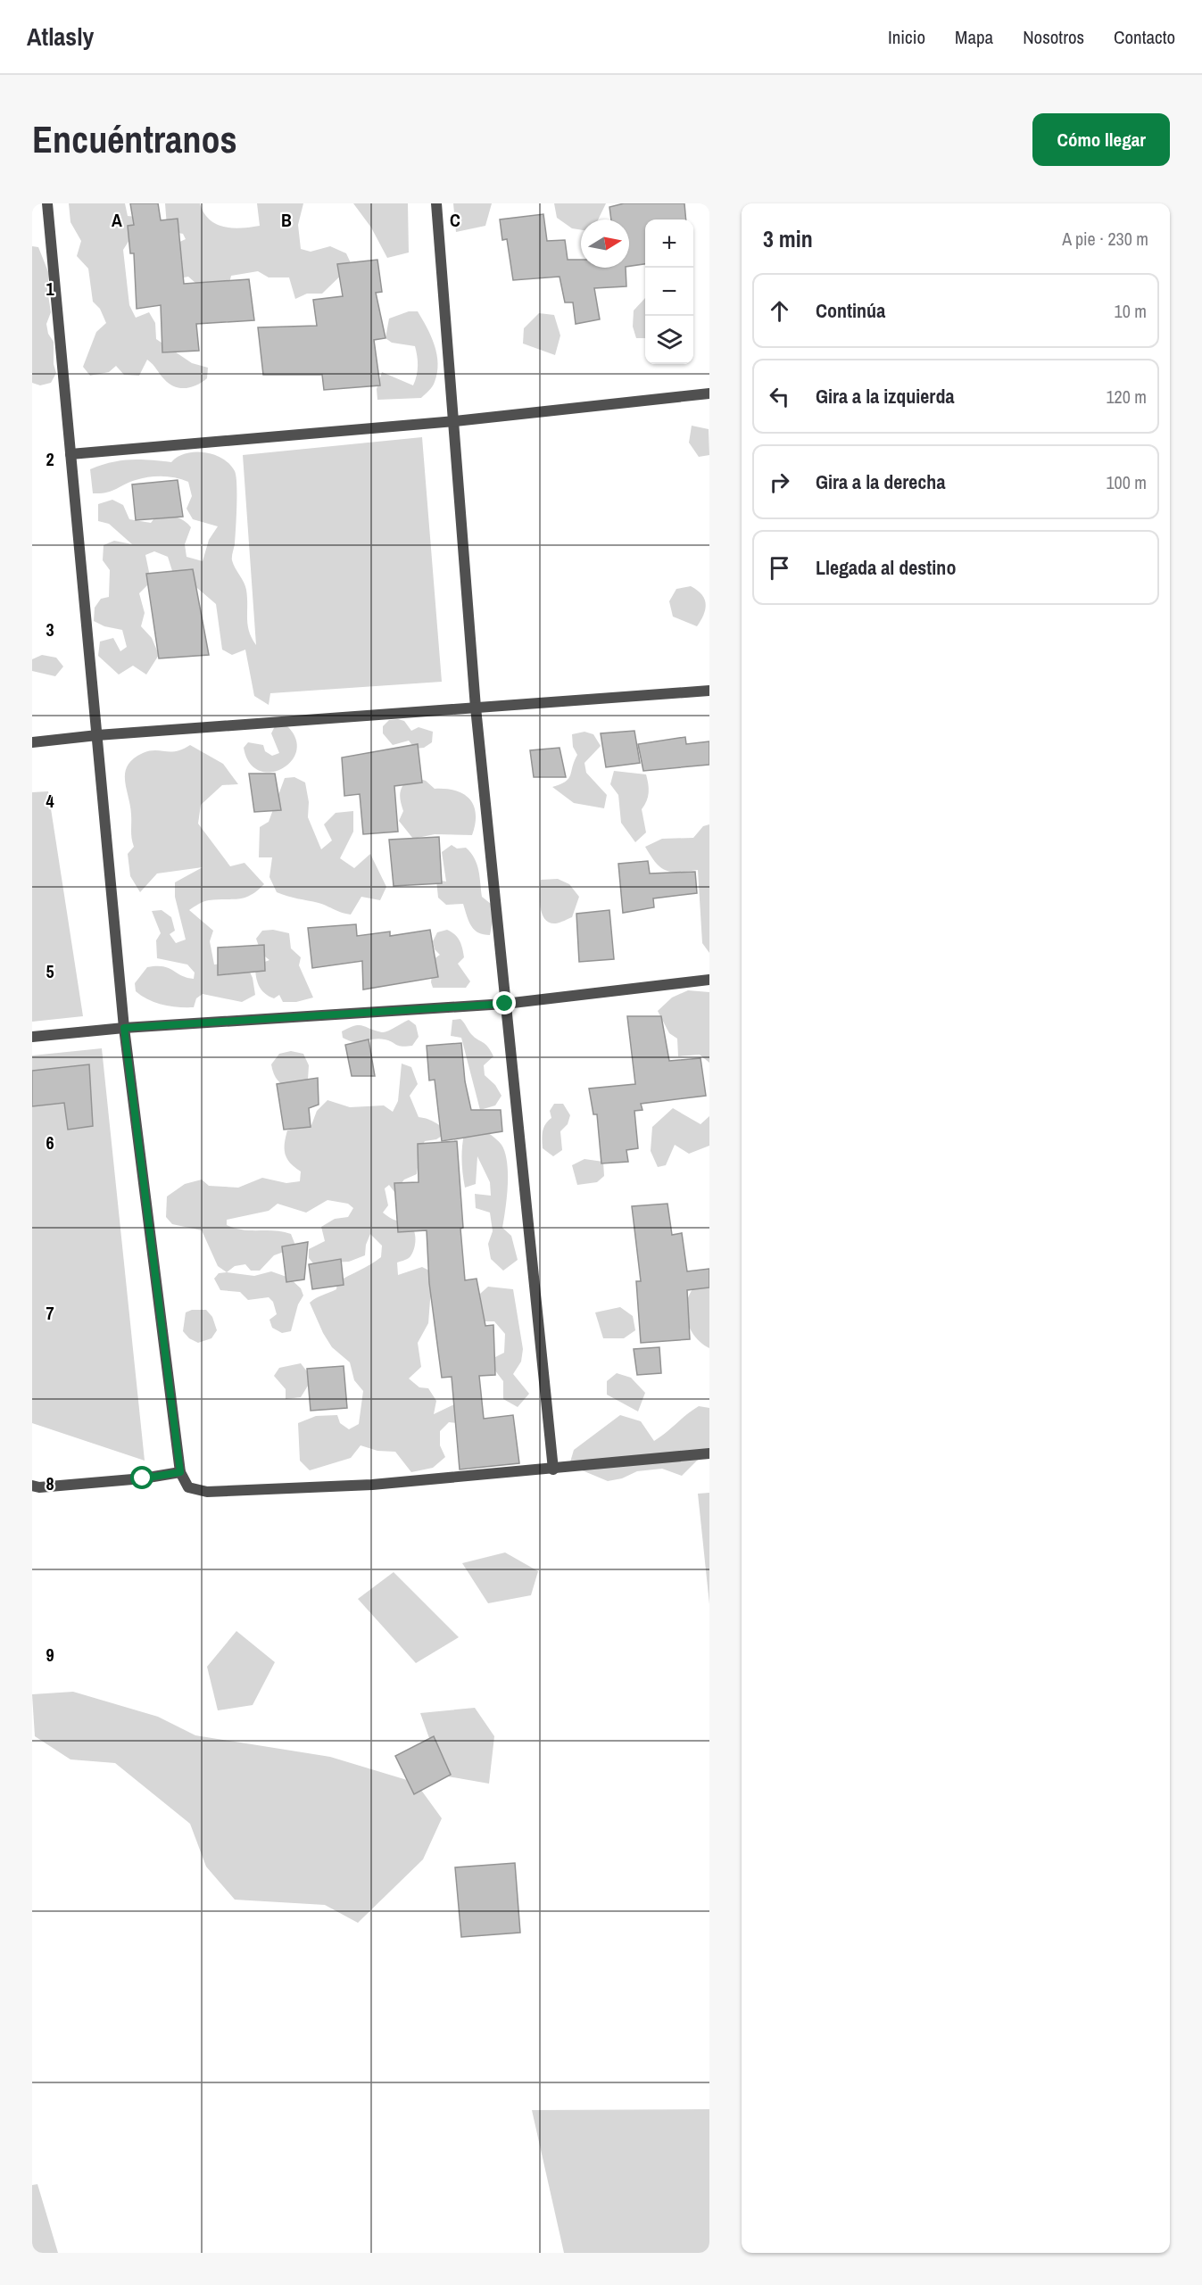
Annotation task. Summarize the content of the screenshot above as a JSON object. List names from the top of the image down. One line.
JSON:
{"north":"right","page":{"header":"Atlasly","nav":["Inicio","Mapa","Nosotros","Contacto"],"buttons":"Cómo llegar","title":"Encuéntranos","heading":["3 min","A pie · 230 m"],"map_buttons":["+","−"],"list":[["Continúa","10 m"],["Gira a la izquierda","120 m"],["Gira a la derecha","100 m"],"Llegada al destino"]},"grid":{"columns":["A","B","C"],"rows":["1","2","3","4","5","6","7","8","9"]}}
